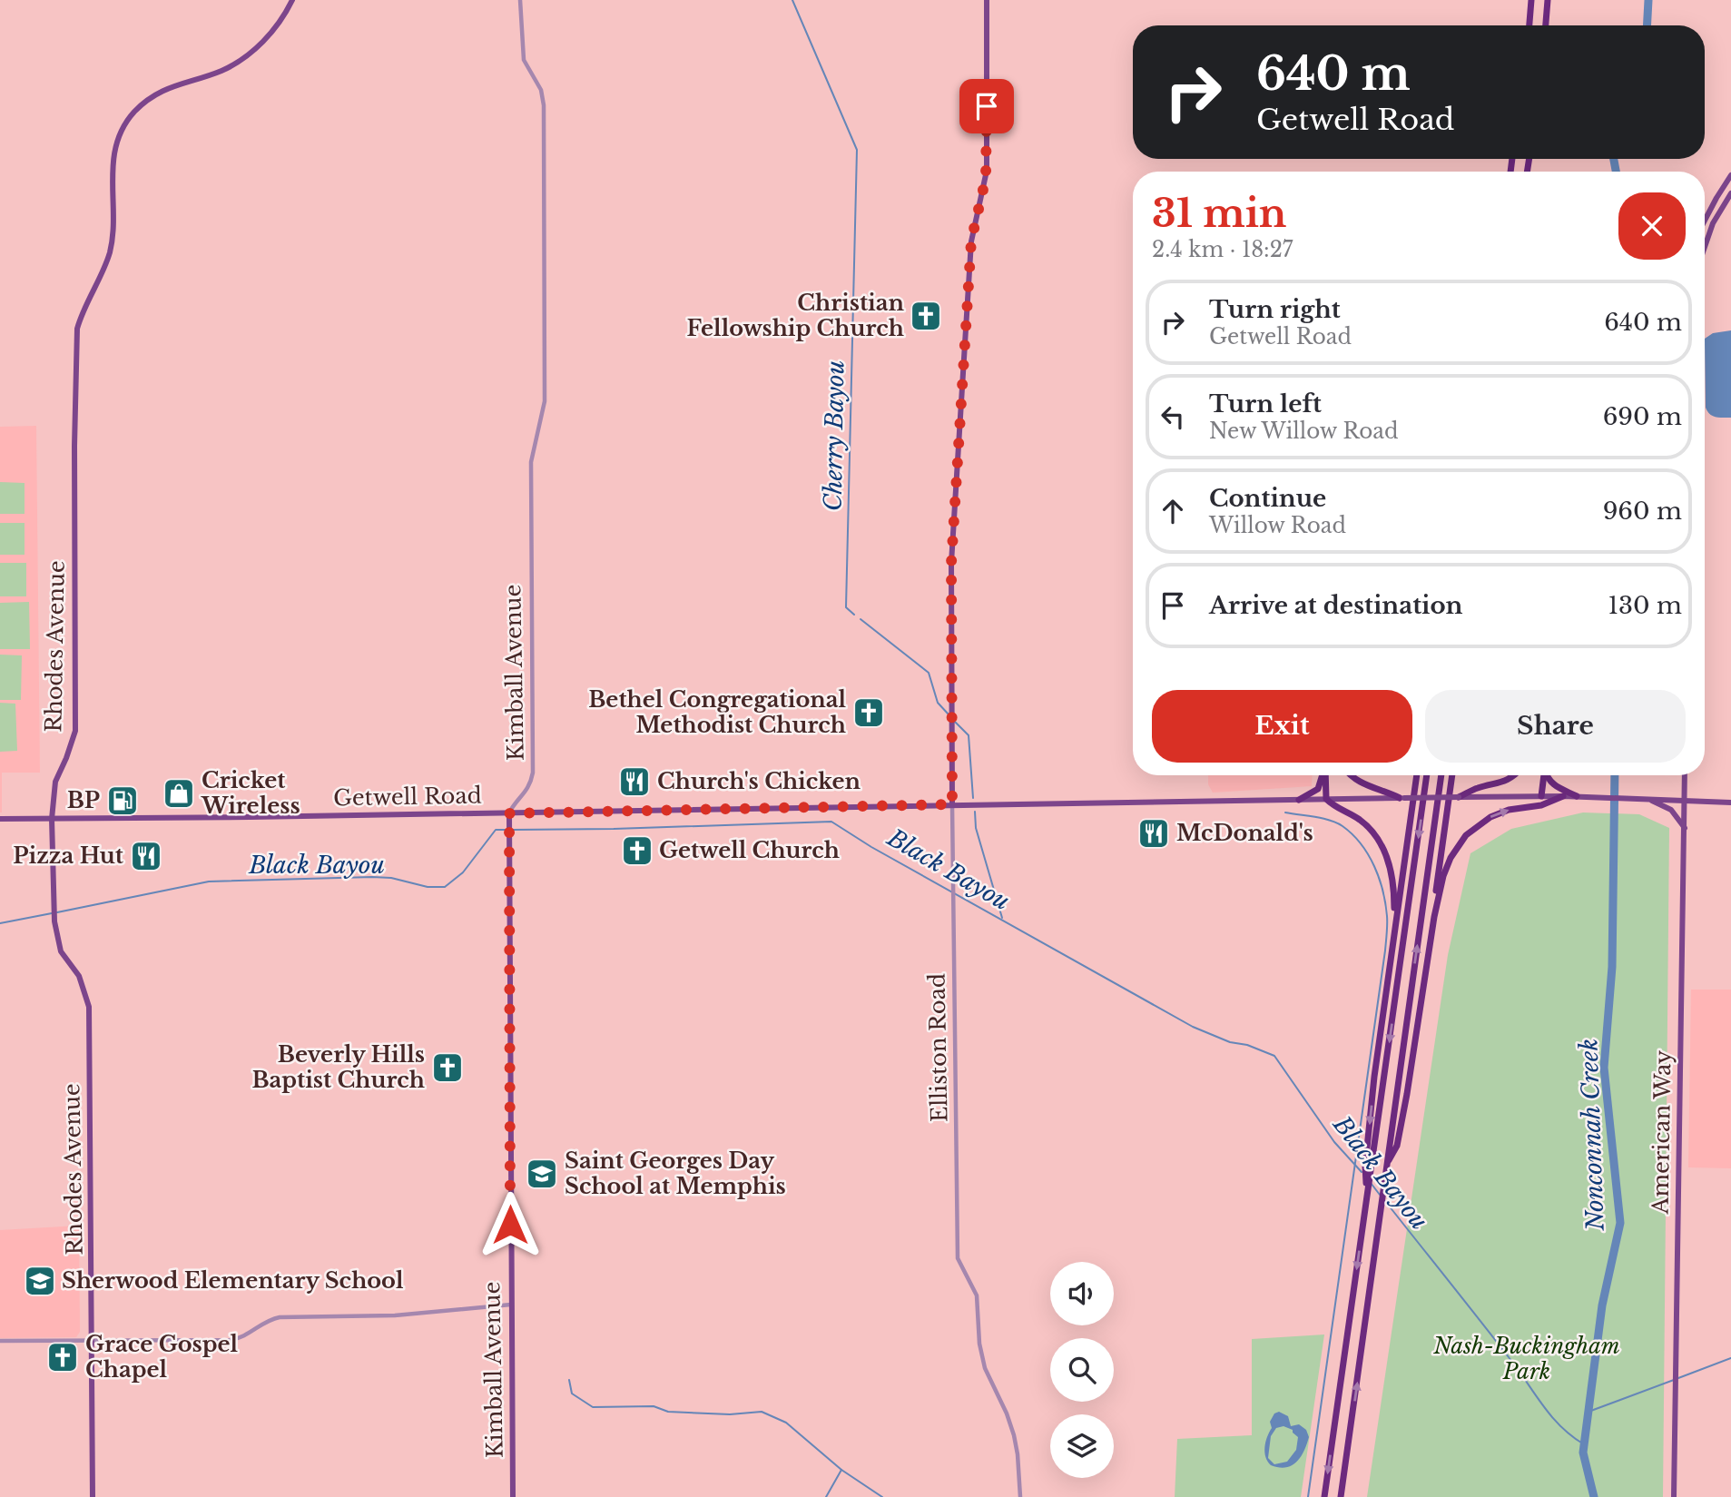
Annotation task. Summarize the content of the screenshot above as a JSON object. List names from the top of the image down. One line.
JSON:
{"streets":{"main road":["Rhodes Avenue","Kimball Avenue","Getwell Road","American Way"],"street":["Elliston Road"]},"crossings":[["Rhodes Avenue","Getwell Road"],["Kimball Avenue","Getwell Road"],["Getwell Road","Elliston Road"],["Getwell Road","American Way"]],"water":["Cherry Bayou","Black Bayou","Nonconnah Creek"],"parks":["Nash-Buckingham Park"],"places":{"church":["Christian Fellowship Church","Bethel Congregational Methodist Church","Getwell Church","Beverly Hills Baptist Church","Grace Gospel Chapel"],"restaurant":["Church's Chicken","McDonald's","Pizza Hut"],"shop":["Cricket Wireless"],"fuel station":["BP"],"school or university":["Saint Georges Day School at Memphis","Sherwood Elementary School"]},"page":{"turn":["640 m","Getwell Road"],"heading":["31 min","2.4 km · 18:27"],"list":[{"name":"Turn right","note":"Getwell Road","value":"640 m"},{"name":"Turn left","note":"New Willow Road","value":"690 m"},{"name":"Continue","note":"Willow Road","value":"960 m"},{"name":"Arrive at destination","value":"130 m"}],"buttons":["Exit","Share"]}}
